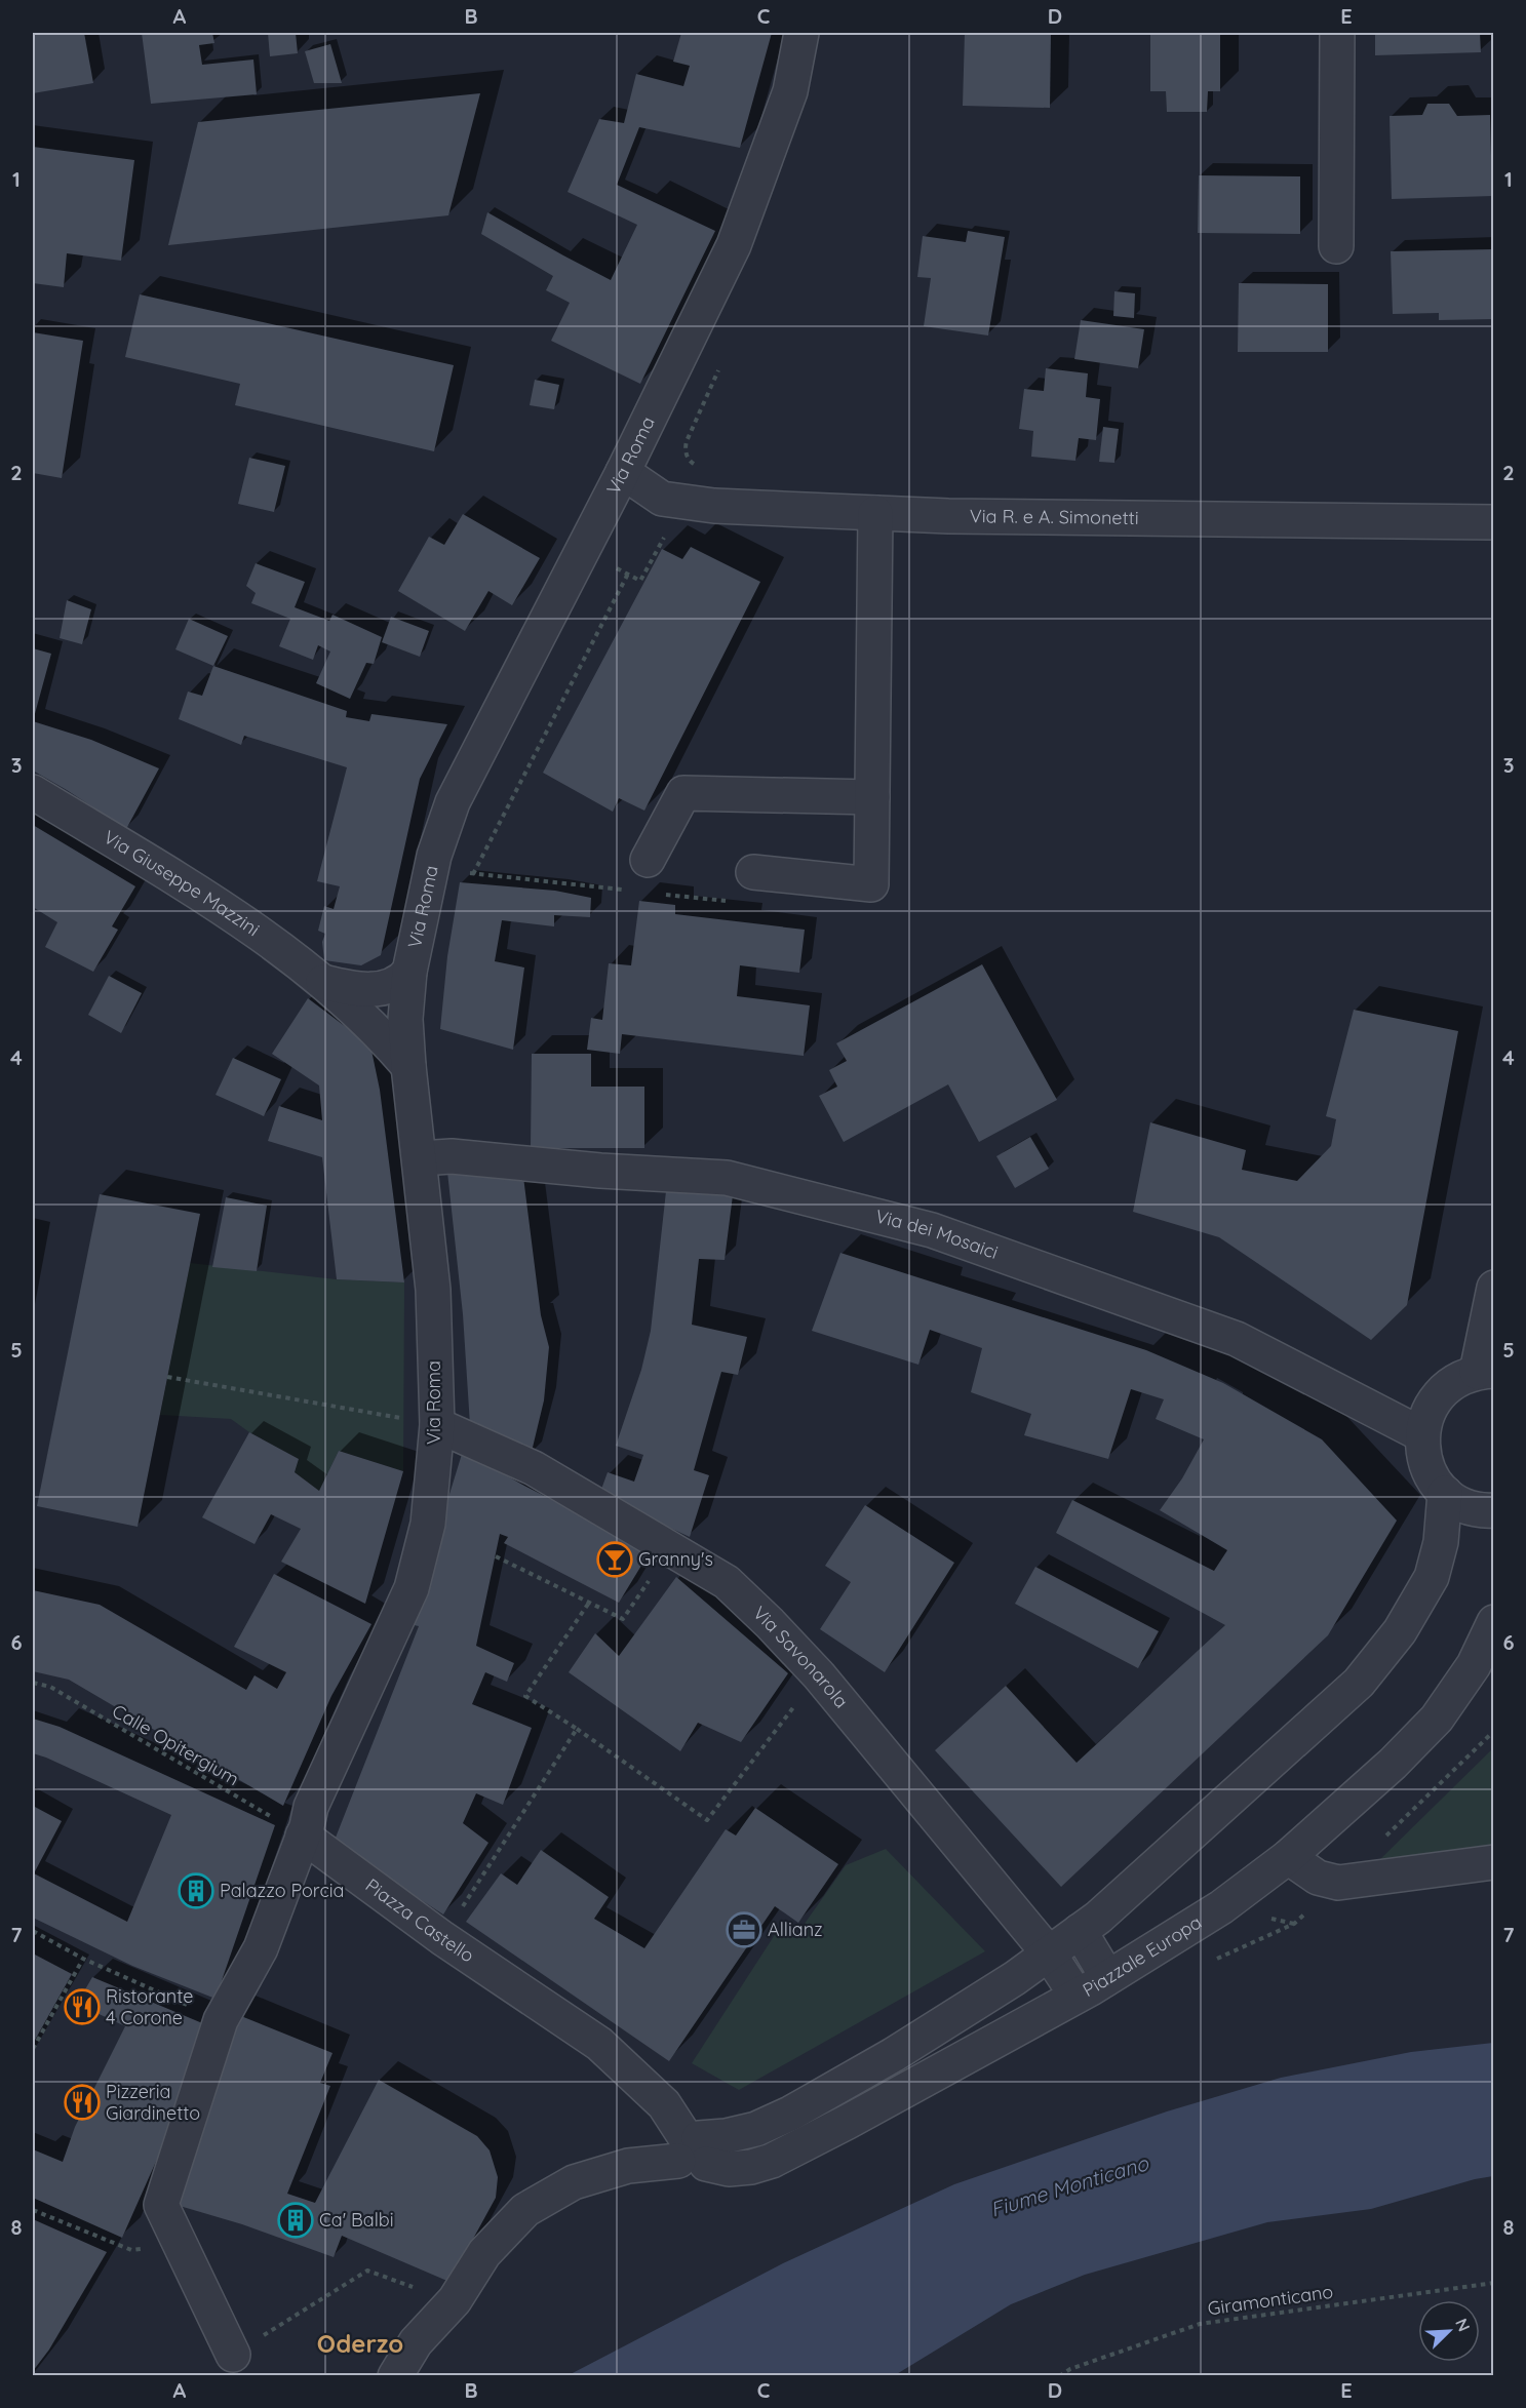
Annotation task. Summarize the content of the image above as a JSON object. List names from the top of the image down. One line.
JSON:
{"streets":{"street":["Via Roma","Via R. e A. Simonetti","Via Giuseppe Mazzini","Via dei Mosaici","Via Savonarola","Piazza Castello","Piazzale Europa"],"path":["Calle Opitergium","Giramonticano"]},"crossings":[["Via Roma","Via R. e A. Simonetti"],["Via Roma","Via Giuseppe Mazzini"],["Via Roma","Via dei Mosaici"],["Via Roma","Via Savonarola"],["Via Roma","Calle Opitergium"],["Via Roma","Piazza Castello"],["Via Savonarola","Piazzale Europa"],["Calle Opitergium","Piazza Castello"],["Piazza Castello","Piazzale Europa"]],"districts":["Oderzo"],"water":["Fiume Monticano"],"places":{"bar":["Granny's"],"building":["Palazzo Porcia","Ca' Balbi"],"office":["Allianz"],"restaurant":["Ristorante 4 Corone","Pizzeria Giardinetto"]},"north":"top right","grid":{"columns":["A","B","C","D","E"],"rows":["1","2","3","4","5","6","7","8"]}}
